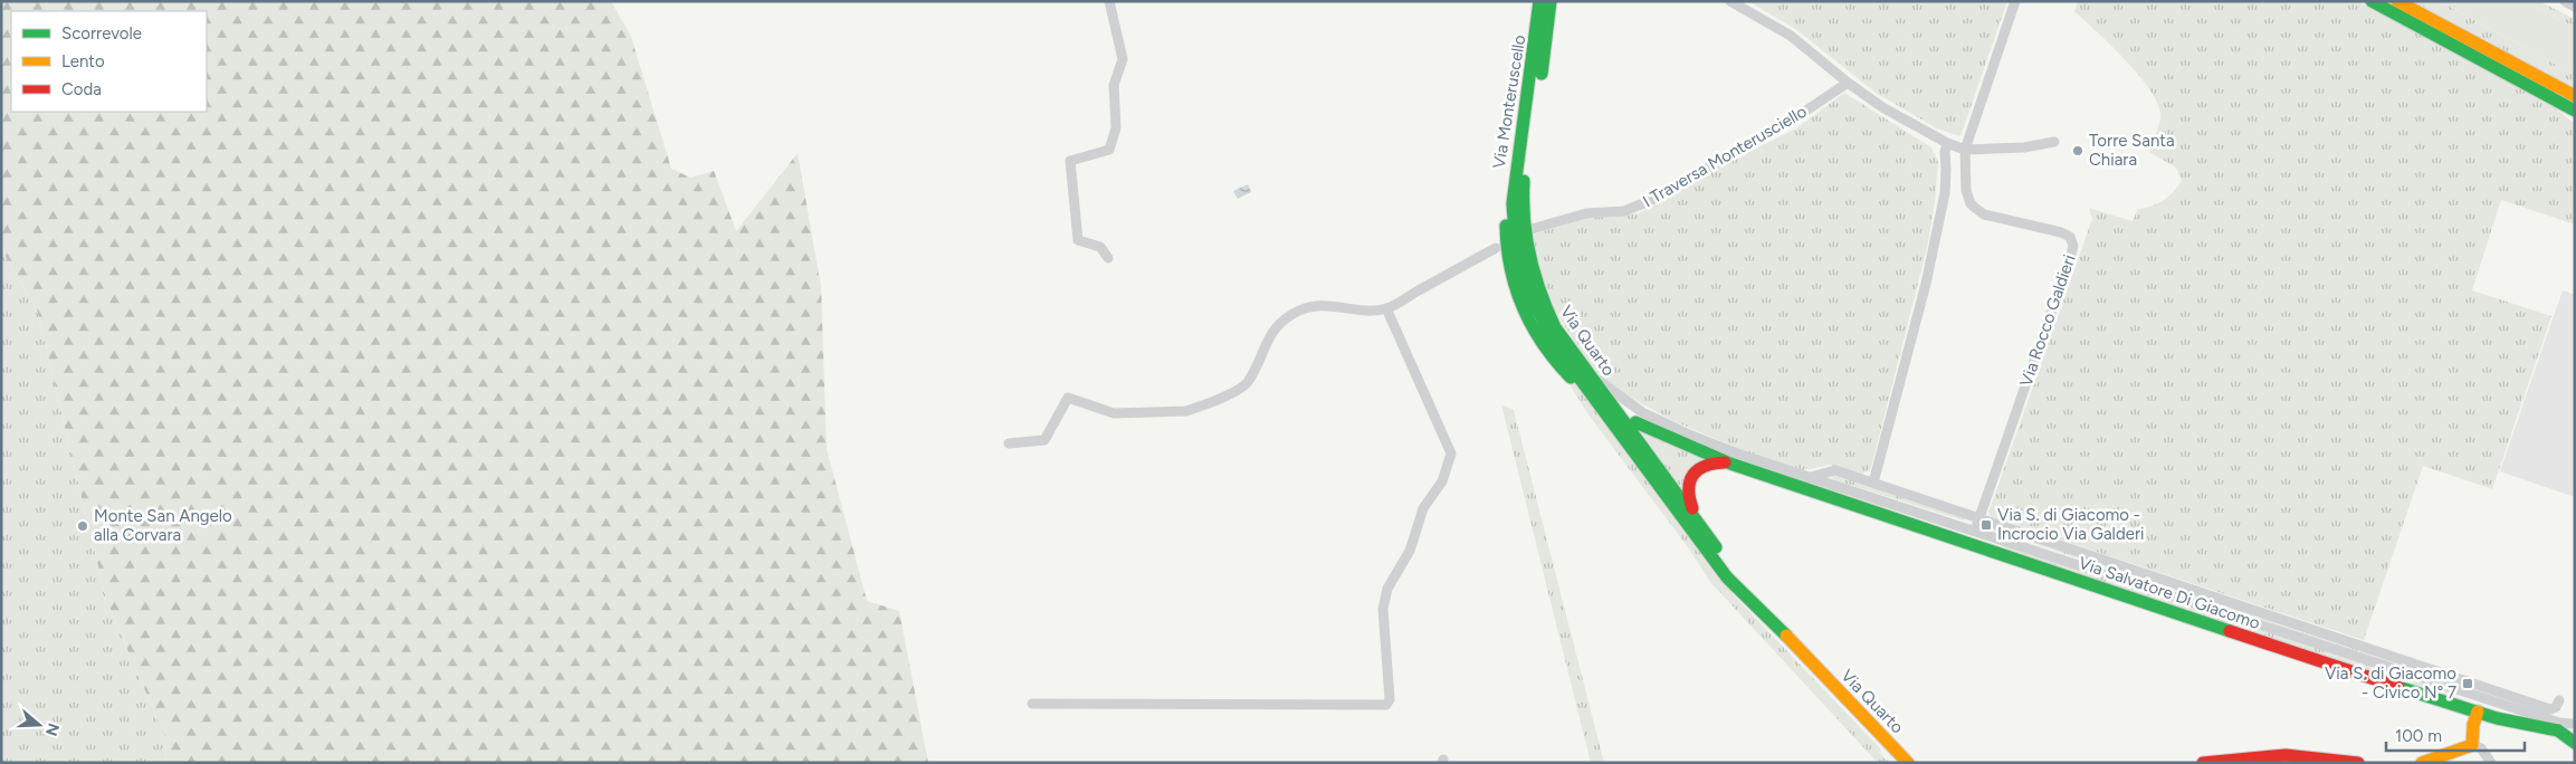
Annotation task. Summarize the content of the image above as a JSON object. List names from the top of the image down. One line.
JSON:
{"streets":{"main road":["Via Monteruscello","Via Quarto","Via Salvatore Di Giacomo"],"street":["I Traversa Monterusciello","Via Rocco Galdieri"]},"crossings":[["Via Monteruscello","Via Quarto"],["Via Rocco Galdieri","Via Salvatore Di Giacomo"],["Via Quarto","Via Salvatore Di Giacomo"]],"places":{"other":["Torre Santa Chiara","Monte San Angelo alla Corvara"],"transit":["Via S. di Giacomo - Incrocio Via Galderi","Via S. di Giacomo - Civico N° 7"]},"legend":["Scorrevole","Lento","Coda"],"scale_bar":"100 m","north":"right"}
